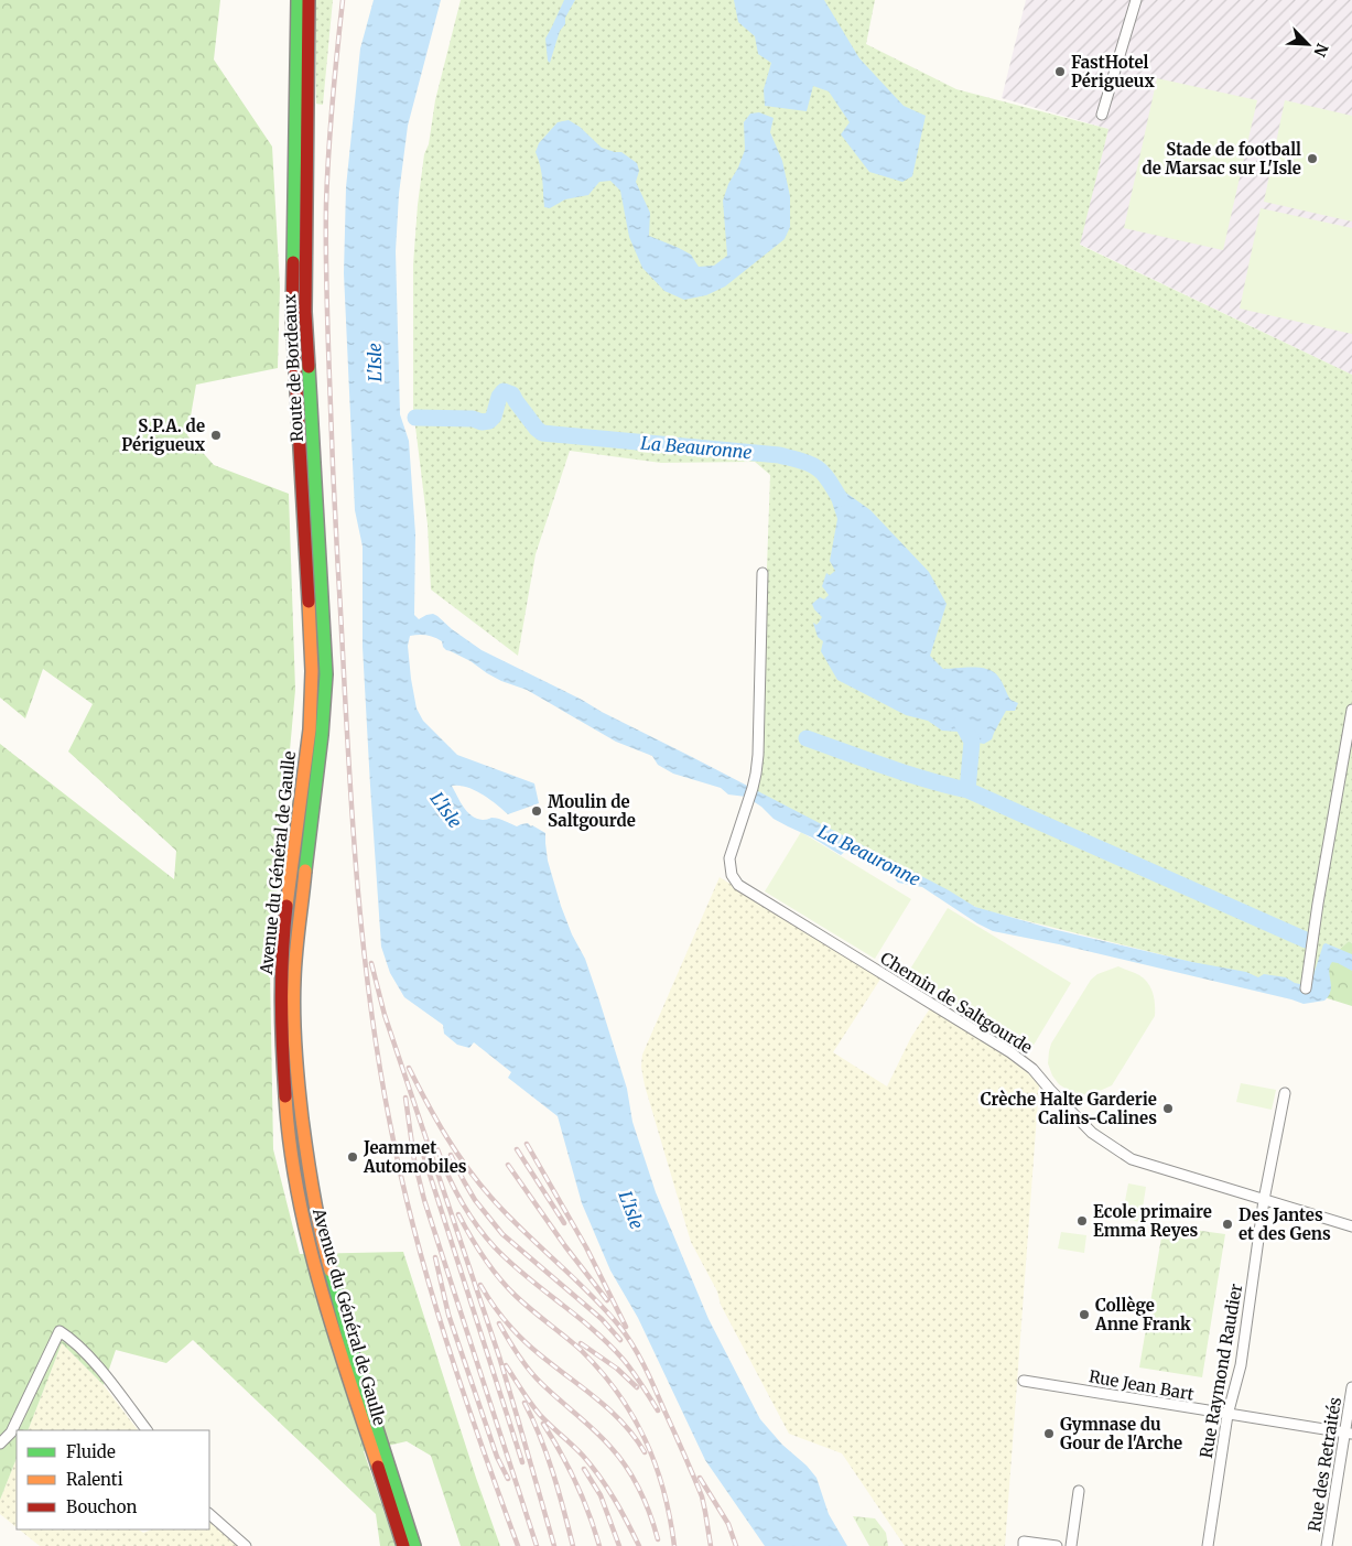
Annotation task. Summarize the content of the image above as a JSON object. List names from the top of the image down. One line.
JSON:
{"streets":{"main road":["Route de Bordeaux","Avenue du Général de Gaulle"],"street":["Chemin de Saltgourde","Rue Raymond Raudier","Rue Jean Bart","Rue des Retraités"]},"crossings":[["Route de Bordeaux","Avenue du Général de Gaulle"],["Chemin de Saltgourde","Rue Raymond Raudier"],["Rue Raymond Raudier","Rue Jean Bart"],["Rue Jean Bart","Rue des Retraités"]],"water":["L'Isle","La Beauronne"],"places":["FastHotel Périgueux","Stade de football de Marsac sur L'Isle","S.P.A. de Périgueux","Moulin de Saltgourde","Crèche Halte Garderie Calins-Calines","Jeammet Automobiles","Ecole primaire Emma Reyes","Des Jantes et des Gens","Collège Anne Frank","Gymnase du Gour de l'Arche"],"legend":["Fluide","Ralenti","Bouchon"],"north":"bottom right"}
